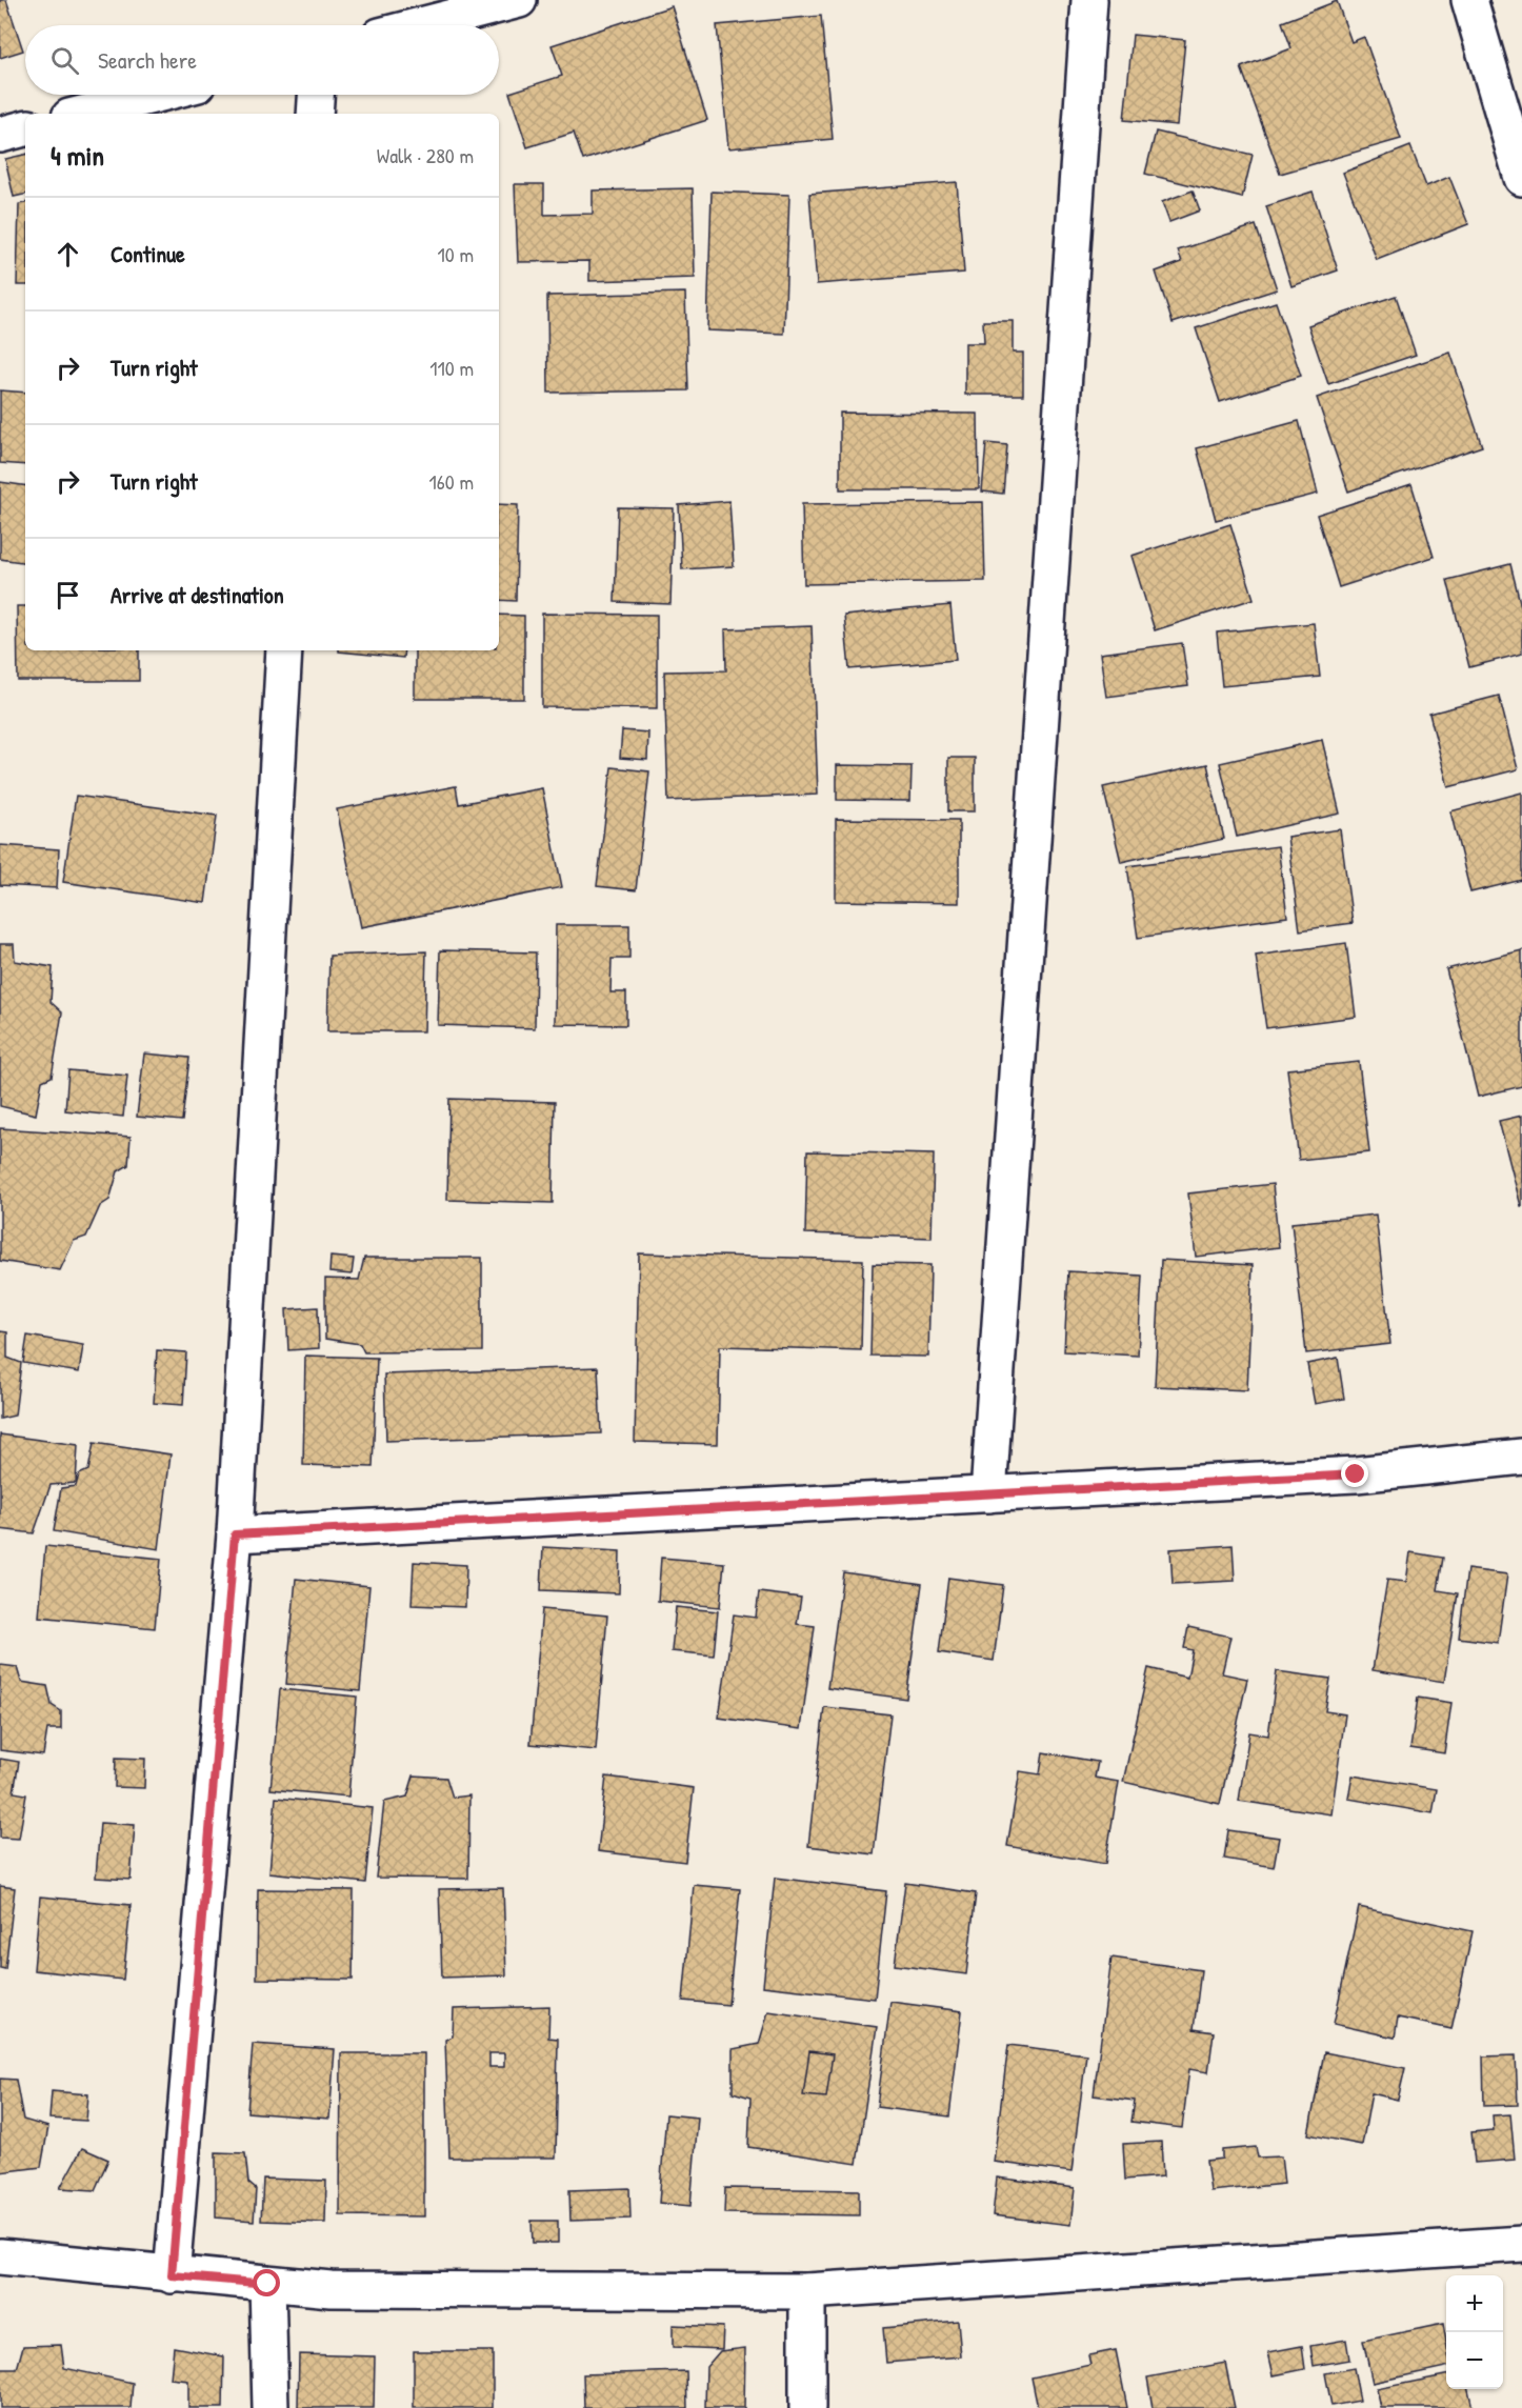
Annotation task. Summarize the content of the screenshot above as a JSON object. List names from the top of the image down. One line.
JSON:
{"page":{"search":"Search here","heading":["4 min","Walk · 280 m"],"list":[["Continue","10 m"],["Turn right","110 m"],["Turn right","160 m"],"Arrive at destination"],"map_buttons":["+","−"]}}
